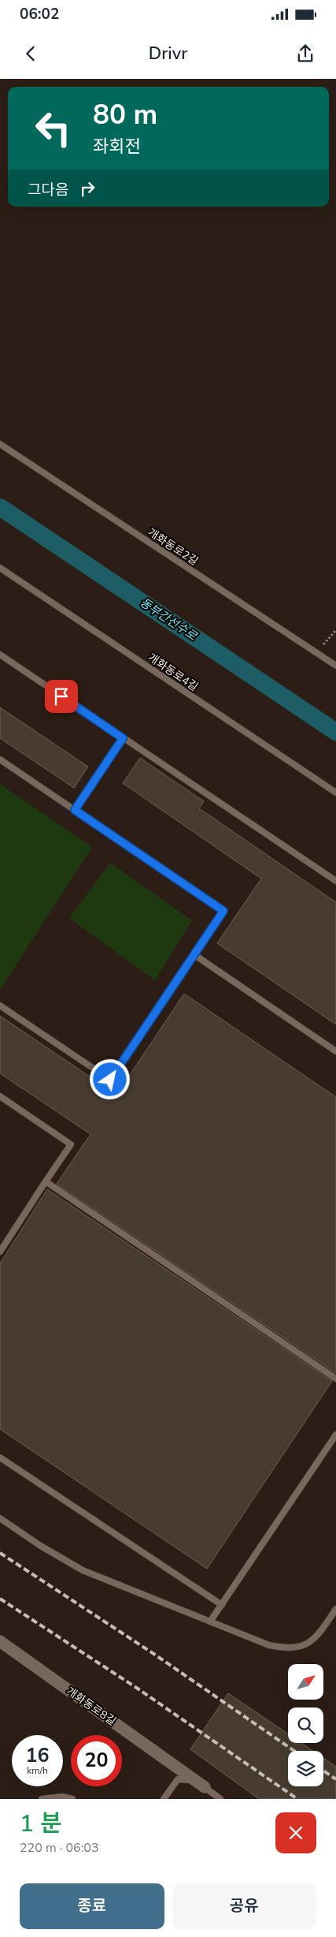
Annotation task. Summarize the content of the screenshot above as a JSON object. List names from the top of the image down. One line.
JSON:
{"streets":{"street":["개화동로8길"],"lane":["개화동로2길","개화동로4길"]},"water":["동부간선수로"],"north":"top right","page":{"status":"06:02","header":"Drivr","turn":["80 m","좌회전"],"then":"그다음","speed":"16 km/h","limit":"20","heading":["1 분","220 m · 06:03"],"buttons":["종료","공유"]}}
